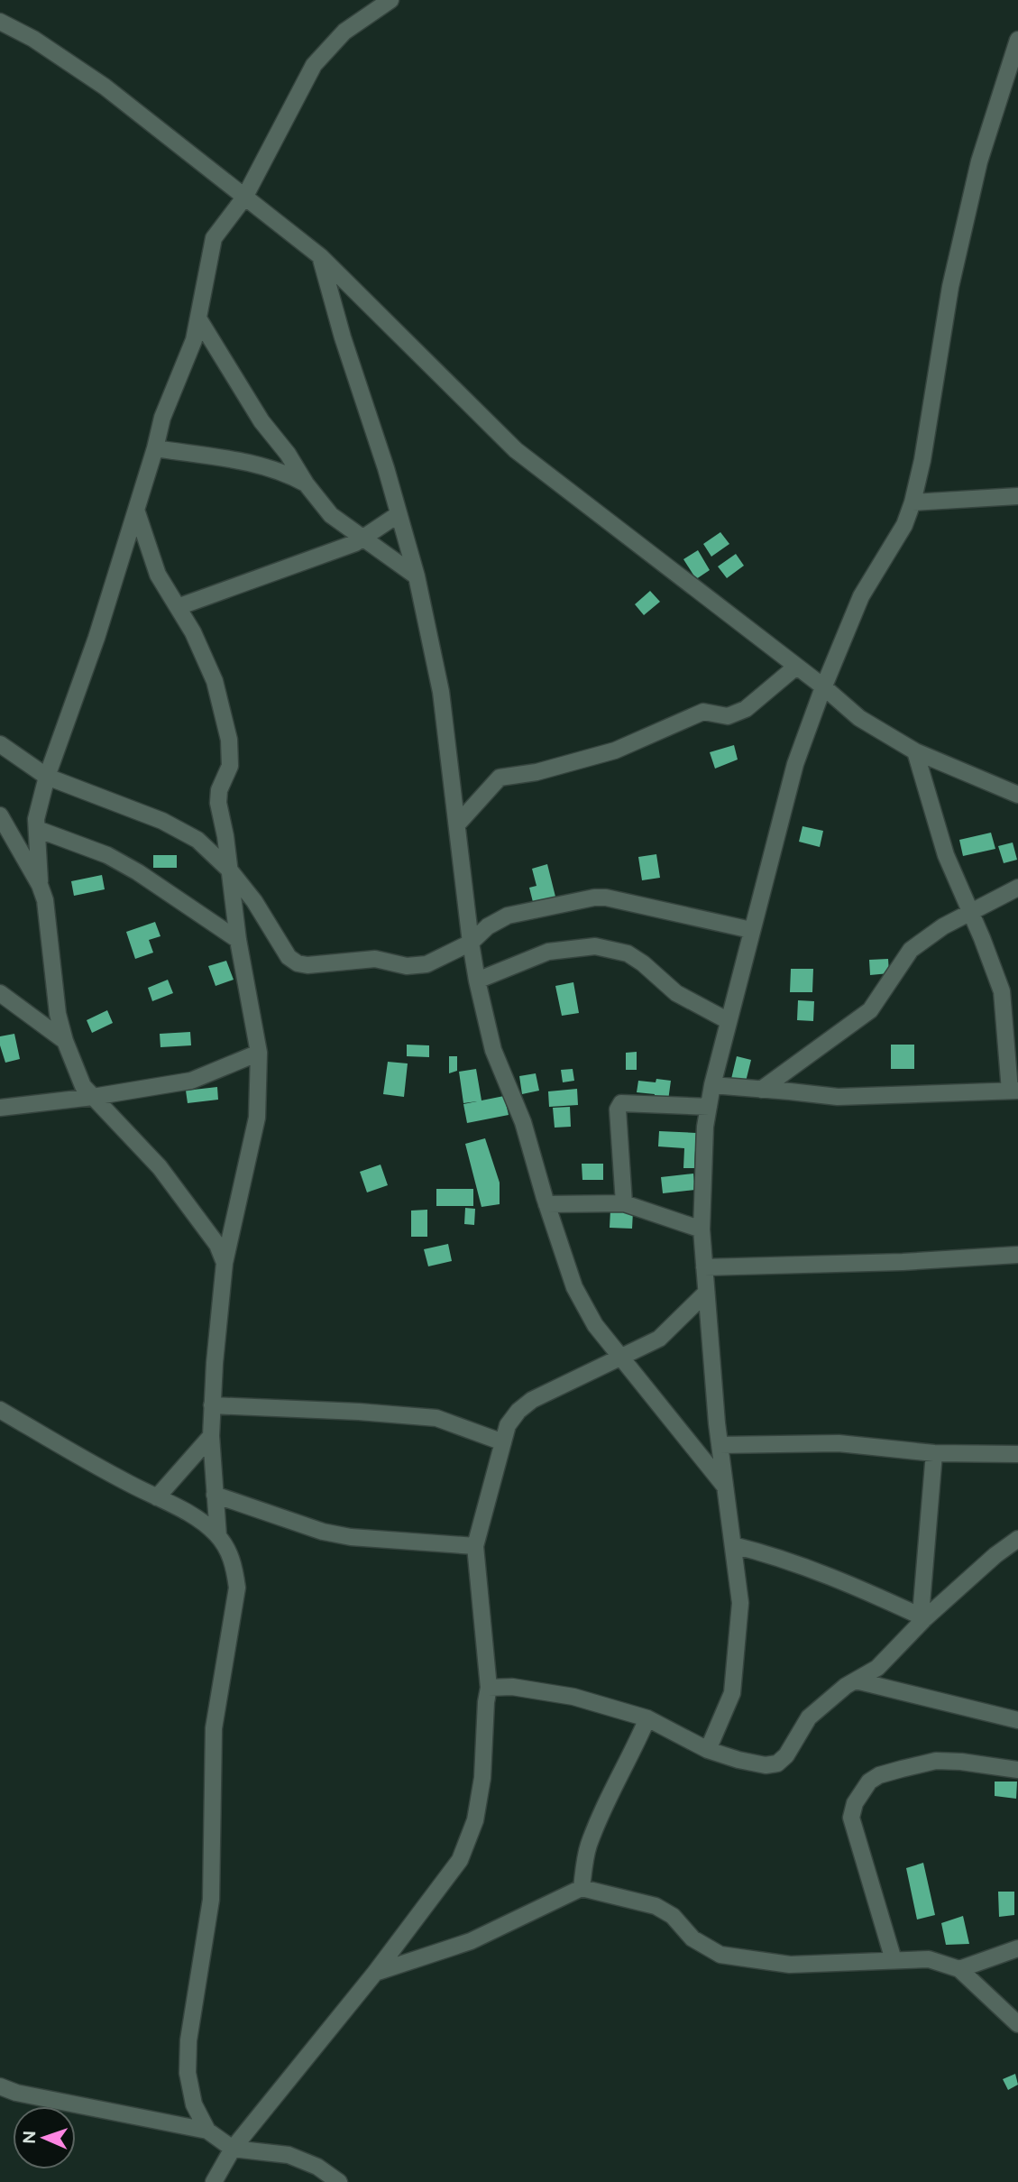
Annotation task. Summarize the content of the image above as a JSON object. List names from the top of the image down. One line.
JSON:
{"north":"left"}
